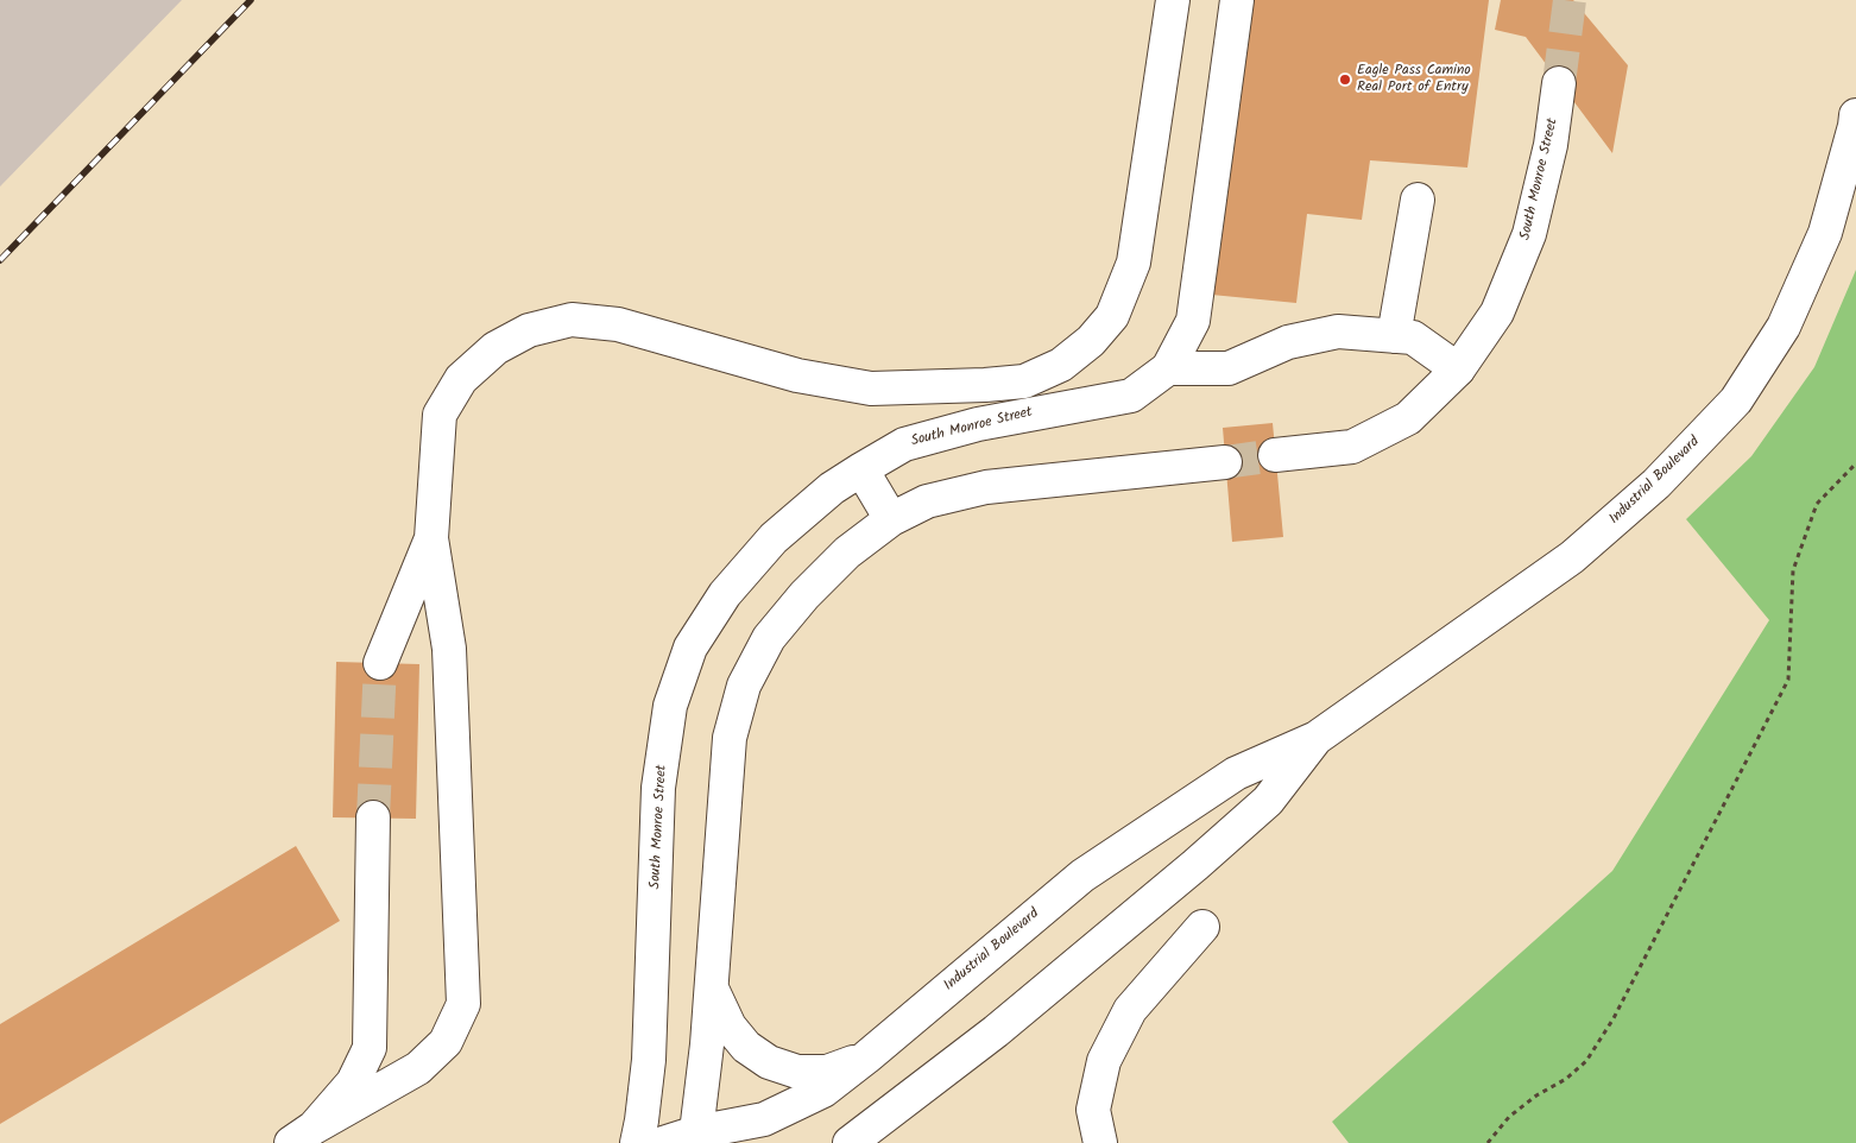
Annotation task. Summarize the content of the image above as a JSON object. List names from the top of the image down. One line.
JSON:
{"streets":{"main road":["South Monroe Street","Industrial Boulevard"]},"places":["Eagle Pass Camino Real Port of Entry"]}
